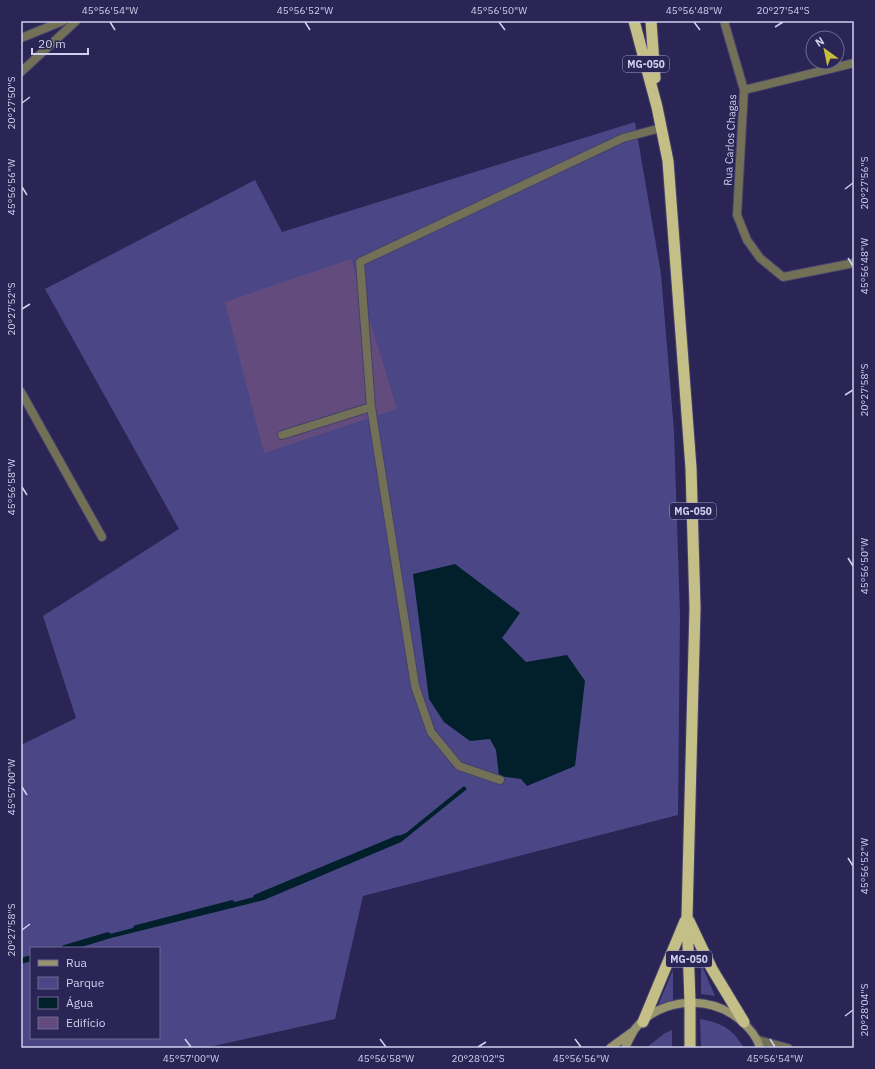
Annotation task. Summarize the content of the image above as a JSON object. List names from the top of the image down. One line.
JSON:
{"streets":{"highway":["MG-050"],"street":["Rua Carlos Chagas"]},"legend":["Rua","Parque","Água","Edifício"],"scale_bar":"20 m","north":"top left","coordinates":["45°56'54\"W","45°56'52\"W","45°56'50\"W","45°56'48\"W","20°27'54\"S","20°27'50\"S","20°27'56\"S","45°56'56\"W","20°27'52\"S","20°27'58\"S","45°56'58\"W","45°57'00\"W","20°28'04\"S","20°28'02\"S"]}
